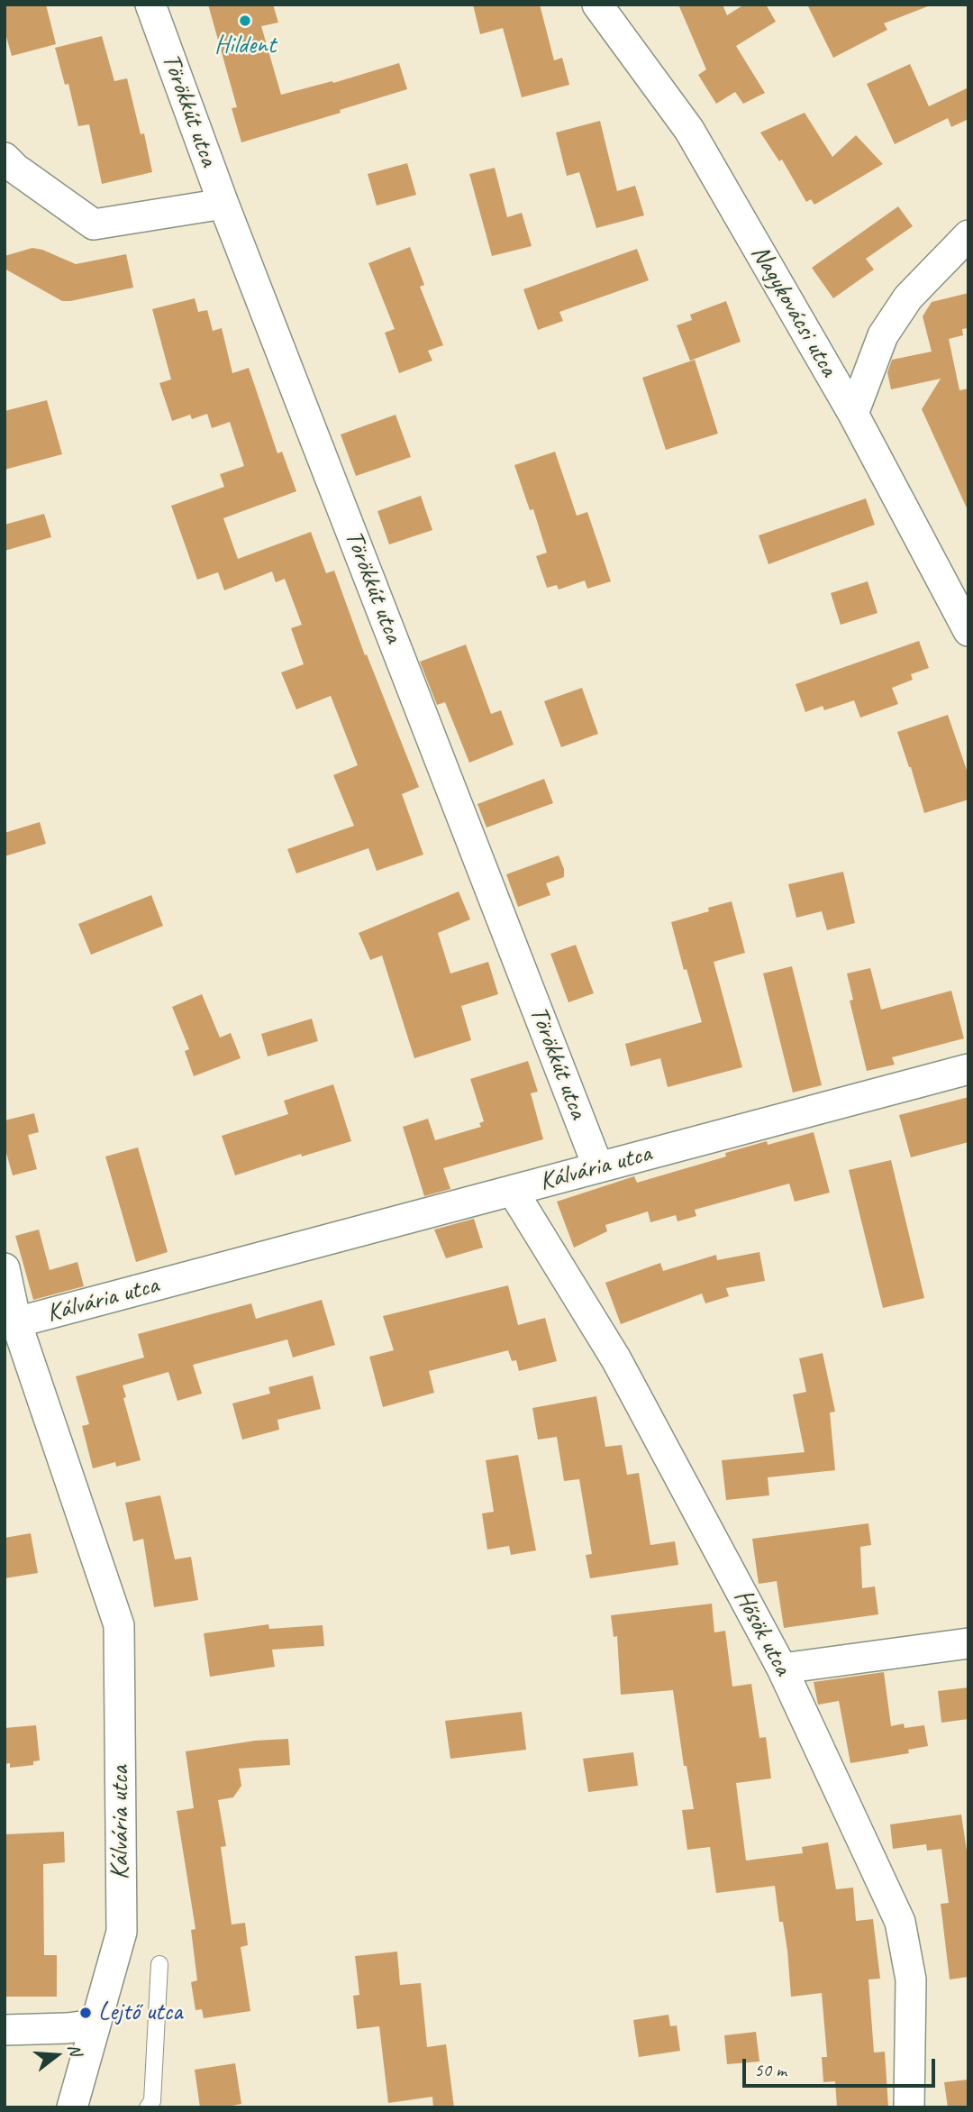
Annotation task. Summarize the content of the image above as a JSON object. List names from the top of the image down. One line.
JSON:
{"streets":{"street":["Törökkút utca","Nagykovácsi utca","Kálvária utca","Hősök utca"]},"crossings":[["Törökkút utca","Kálvária utca"],["Kálvária utca","Hősök utca"]],"places":["Hildent","Lejtő utca"],"scale_bar":"50 m","north":"right"}
